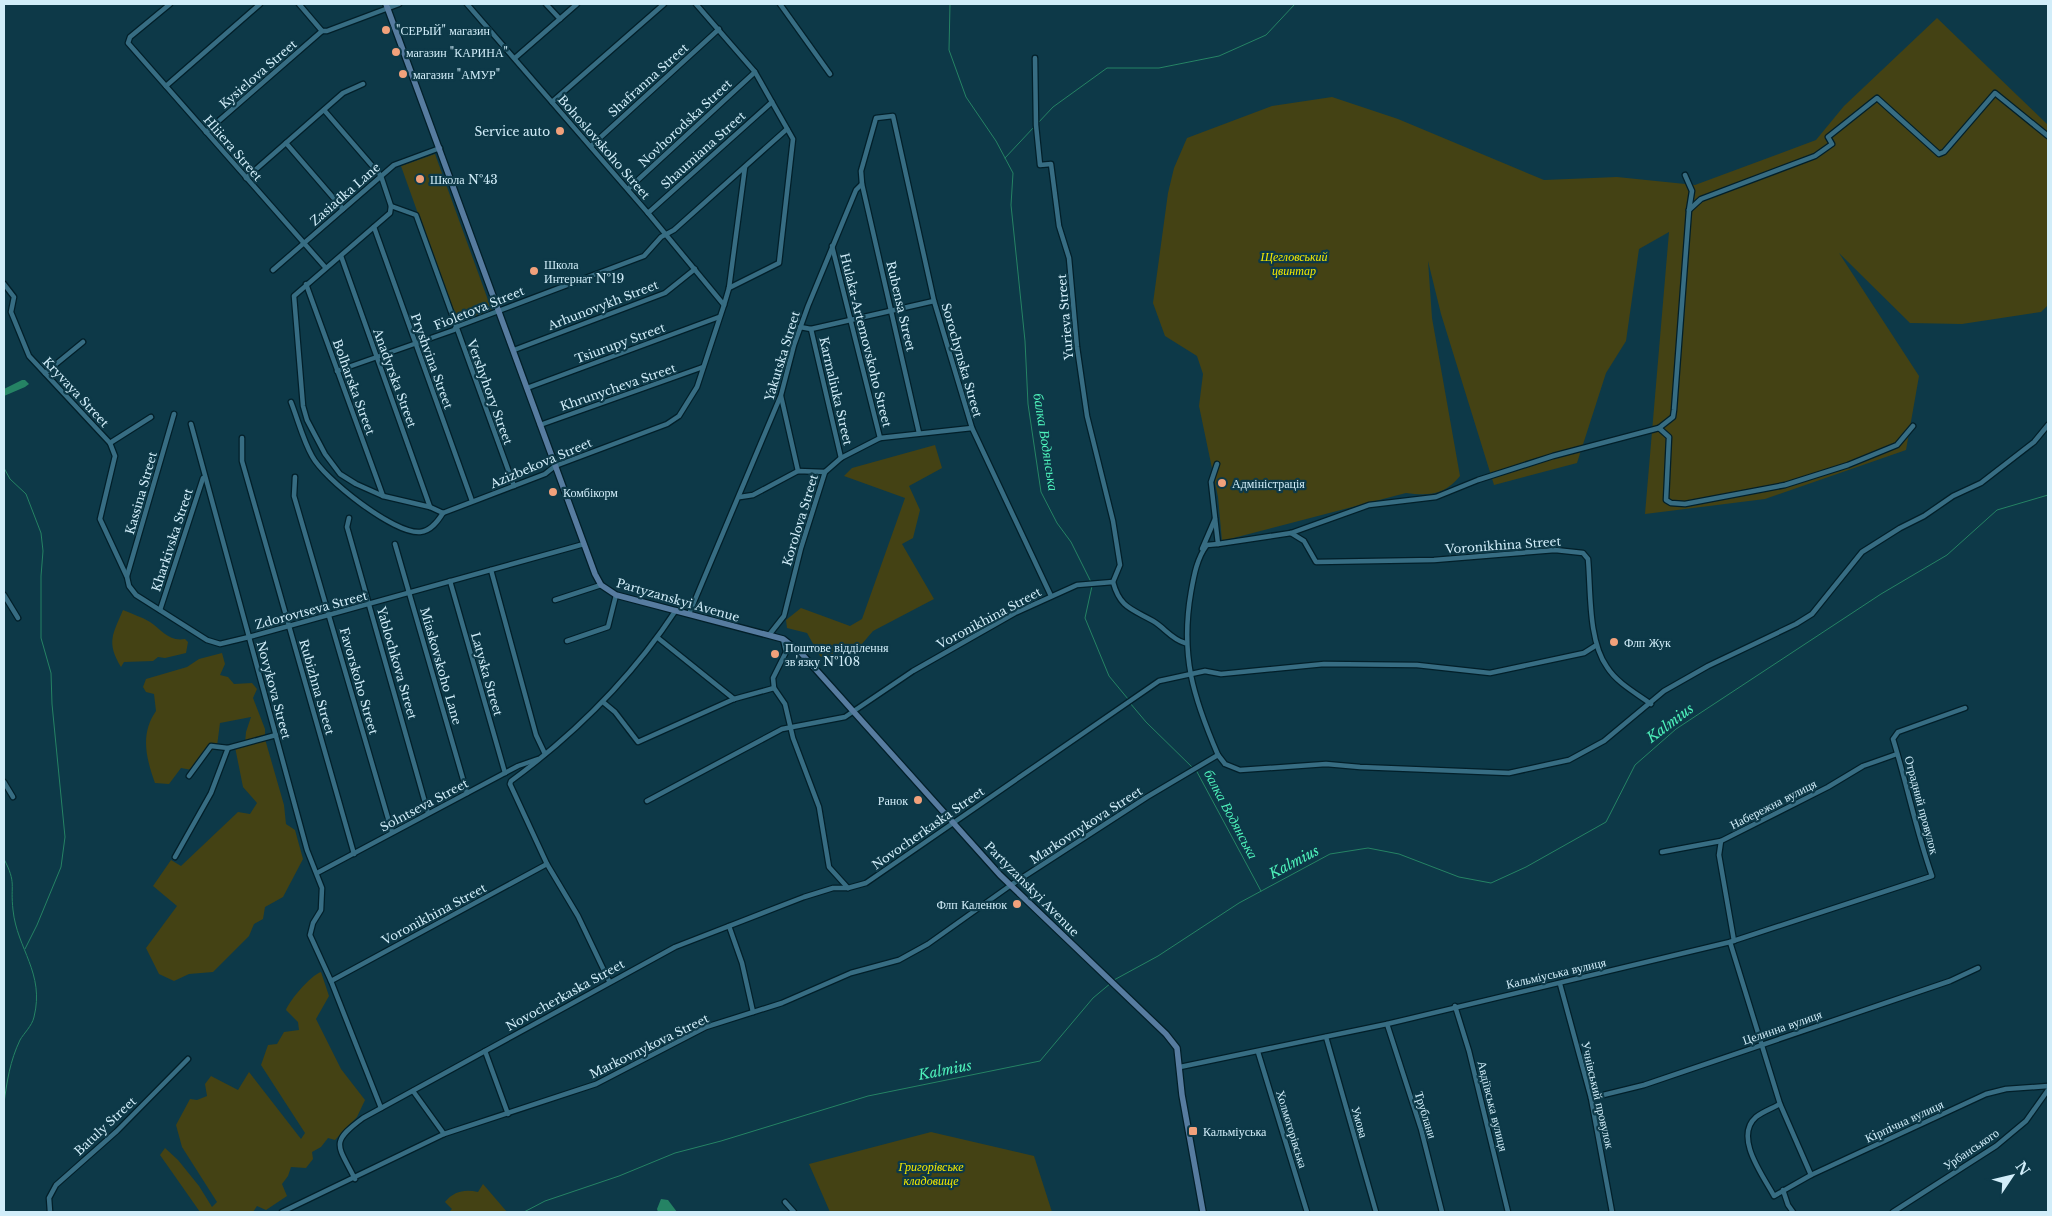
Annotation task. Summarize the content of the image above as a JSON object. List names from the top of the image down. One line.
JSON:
{"streets":{"street":["Kysielova Street","Shafranna Street","Novhorodska Street","Bohoslovskoho Street","Hliiera Street","Shaumiana Street","Zasiadka Lane","Arhunovykh Street","Rubensa Street","Fioletova Street","Yurieva Street","Hulaka-Artemovskoho Street","Tsiurupy Street","Yakutska Street","Sorochynska Street","Pryshvina Street","Anadyrska Street","Bolharska Street","Khrunycheva Street","Karmaliuka Street","Kryvaya Street","Vershyhory Street","Azizbekova Street","Kassina Street","Korolova Street","Kharkivska Street","Voronikhina Street","Partyzanskyi Avenue","Zdorovtseva Street","Yablochkova Street","Miaskovskoho Lane","Latyska Street","Favorskoho Street","Rubizhna Street","Novykova Street","Набережна вулиця","Solntseva Street","Отрадний провулок","Markovnykova Street","Novocherkaska Street","Кальміуська вулиця","Целинна вулиця","Учнівський провулок","Авдіївська вулиця","Трублани","Кiрпiчна вулиця","Умова","Batuly Street","Холмогорівська","Урбанського"]},"crossings":[["Kysielova Street","Hliiera Street"],["Shafranna Street","Bohoslovskoho Street"],["Novhorodska Street","Bohoslovskoho Street"],["Bohoslovskoho Street","Shaumiana Street"],["Bohoslovskoho Street","Arhunovykh Street"],["Bohoslovskoho Street","Fioletova Street"],["Bohoslovskoho Street","Azizbekova Street"],["Hliiera Street","Zasiadka Lane"],["Zasiadka Lane","Partyzanskyi Avenue"],["Arhunovykh Street","Partyzanskyi Avenue"],["Rubensa Street","Yakutska Street"],["Rubensa Street","Korolova Street"],["Fioletova Street","Pryshvina Street"],["Fioletova Street","Anadyrska Street"],["Fioletova Street","Bolharska Street"],["Fioletova Street","Vershyhory Street"],["Fioletova Street","Azizbekova Street"],["Fioletova Street","Partyzanskyi Avenue"],["Yurieva Street","Voronikhina Street"],["Hulaka-Artemovskoho Street","Yakutska Street"],["Hulaka-Artemovskoho Street","Korolova Street"],["Tsiurupy Street","Azizbekova Street"],["Tsiurupy Street","Partyzanskyi Avenue"],["Yakutska Street","Sorochynska Street"],["Yakutska Street","Partyzanskyi Avenue"],["Sorochynska Street","Korolova Street"],["Sorochynska Street","Voronikhina Street"],["Pryshvina Street","Azizbekova Street"],["Khrunycheva Street","Azizbekova Street"],["Khrunycheva Street","Partyzanskyi Avenue"],["Karmaliuka Street","Korolova Street"],["Kryvaya Street","Zdorovtseva Street"],["Vershyhory Street","Azizbekova Street"],["Azizbekova Street","Partyzanskyi Avenue"],["Kassina Street","Zdorovtseva Street"],["Korolova Street","Partyzanskyi Avenue"],["Kharkivska Street","Zdorovtseva Street"],["Kharkivska Street","Novykova Street"],["Voronikhina Street","Partyzanskyi Avenue"],["Voronikhina Street","Novykova Street"],["Voronikhina Street","Novocherkaska Street"],["Partyzanskyi Avenue","Zdorovtseva Street"],["Partyzanskyi Avenue","Markovnykova Street"],["Partyzanskyi Avenue","Novocherkaska Street"],["Partyzanskyi Avenue","Кальміуська вулиця"],["Zdorovtseva Street","Yablochkova Street"],["Zdorovtseva Street","Miaskovskoho Lane"],["Zdorovtseva Street","Latyska Street"],["Zdorovtseva Street","Favorskoho Street"],["Zdorovtseva Street","Rubizhna Street"],["Zdorovtseva Street","Novykova Street"],["Yablochkova Street","Solntseva Street"],["Miaskovskoho Lane","Solntseva Street"],["Latyska Street","Solntseva Street"],["Favorskoho Street","Solntseva Street"],["Rubizhna Street","Solntseva Street"],["Novykova Street","Solntseva Street"],["Novykova Street","Novocherkaska Street"],["Набережна вулиця","Отрадний провулок"],["Набережна вулиця","Кальміуська вулиця"],["Набережна вулиця","Целинна вулиця"],["Набережна вулиця","Кiрпiчна вулиця"],["Отрадний провулок","Кальміуська вулиця"],["Markovnykova Street","Novocherkaska Street"],["Кальміуська вулиця","Учнівський провулок"],["Кальміуська вулиця","Авдіївська вулиця"],["Кальміуська вулиця","Трублани"],["Кальміуська вулиця","Умова"],["Кальміуська вулиця","Холмогорівська"],["Целинна вулиця","Учнівський провулок"]],"water":["балка Водянська","Kalmius"],"parks":["Щегловський цвинтар","Григорівське кладовище"],"places":{"other":["\"СЕРЫЙ\" магазин","магазин \"КАРИНА\"","магазин \"АМУР\"","Service auto","Школа №43","Школа Интернат №19","Адміністрація","Комбікорм","Флп Жук","Поштове відділення зв'язку №108","Ранок","Флп Каленюк"],"transit":["Кальміуська"]},"north":"top right"}
